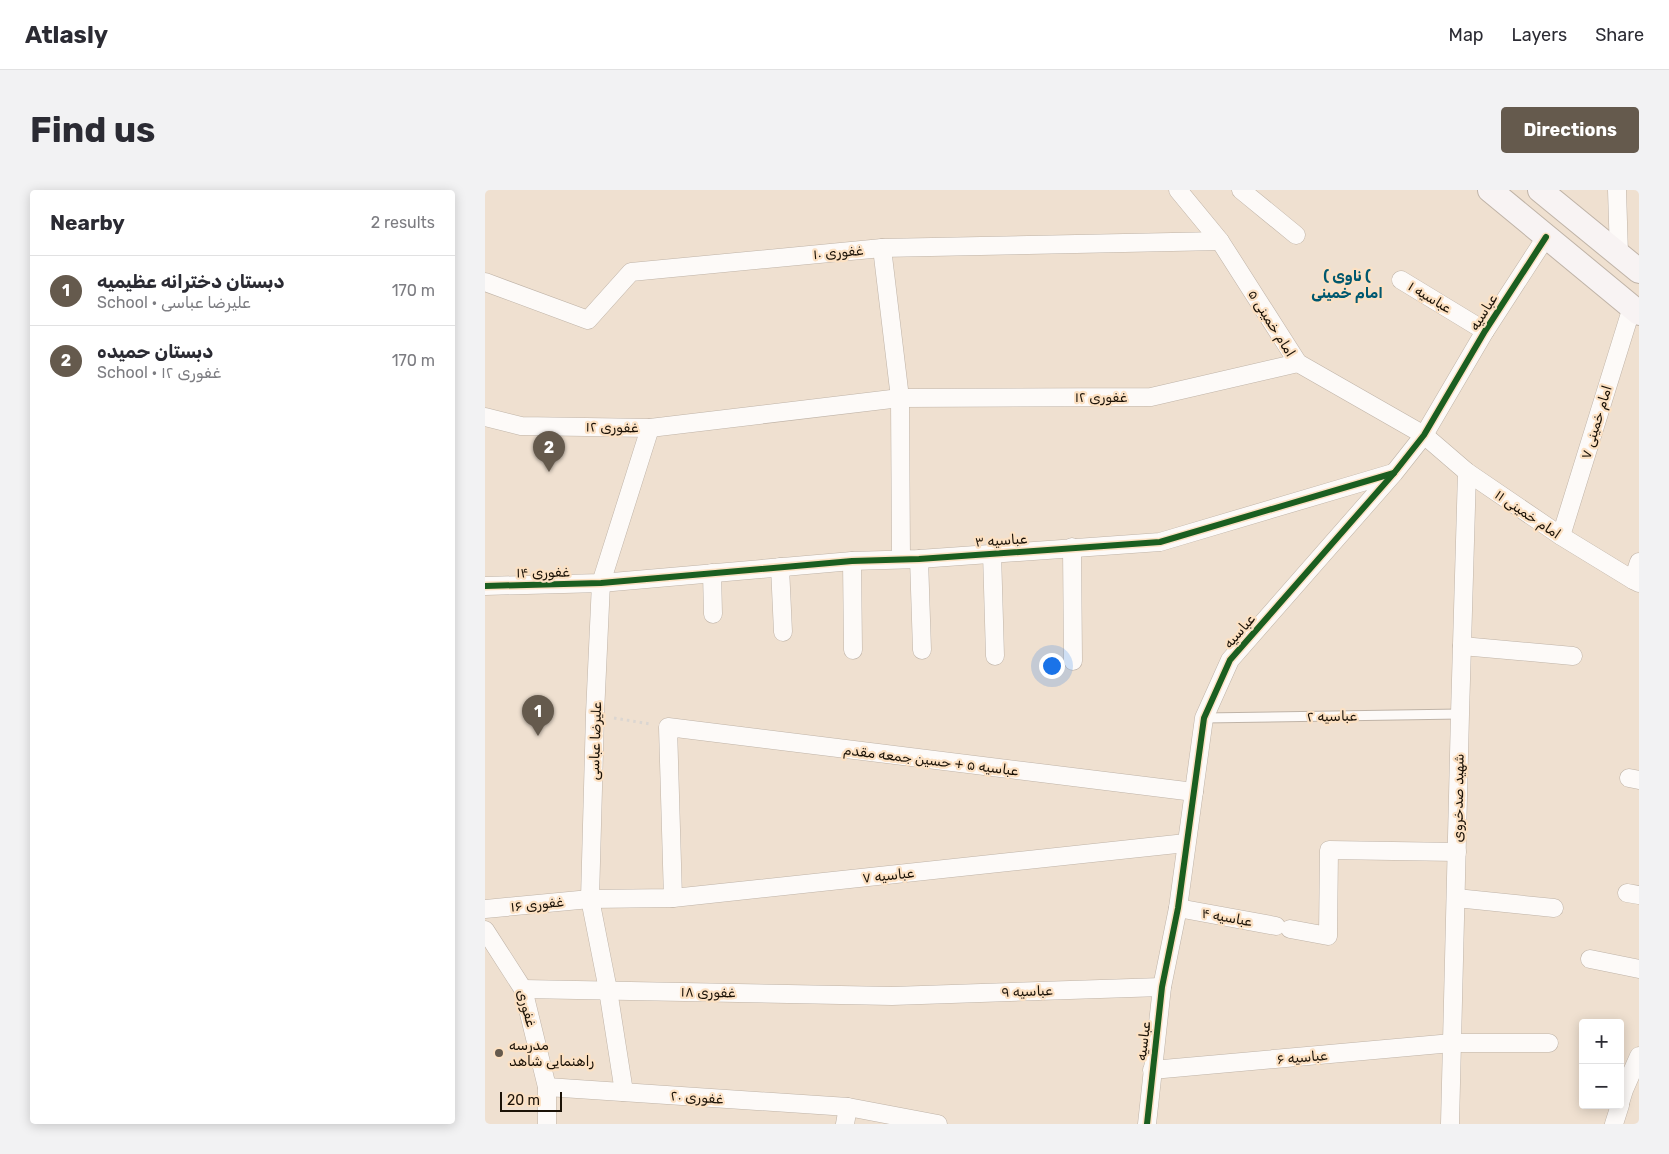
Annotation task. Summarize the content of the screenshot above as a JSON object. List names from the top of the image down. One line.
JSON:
{"streets":{"street":["غفوری ۱۰","عباسیه ۱","عباسیه","امام خمینی ۵","غفوری ۱۲","امام خمینی ۷","امام خمینی ۱۱","عباسیه ۳","غفوری ۱۴","علیرضا عباسی","عباسیه ۵ + حسین جمعه مقدم","شهید صدخروی","عباسیه ۷","غفوری ۱۶","عباسیه ۴","عباسیه ۹","غفوری ۱۸","غفوری","عباسیه ۶","غفوری ۲۰"],"lane":["عباسیه ۲"]},"crossings":[["غفوری ۱۰","امام خمینی ۵"],["عباسیه ۱","عباسیه"],["عباسیه","امام خمینی ۵"],["عباسیه","امام خمینی ۱۱"],["عباسیه","عباسیه ۳"],["عباسیه","عباسیه ۲"],["عباسیه","عباسیه ۵ + حسین جمعه مقدم"],["عباسیه","عباسیه ۷"],["عباسیه","عباسیه ۴"],["عباسیه","عباسیه ۹"],["عباسیه","عباسیه ۶"],["امام خمینی ۵","غفوری ۱۲"],["امام خمینی ۵","امام خمینی ۱۱"],["غفوری ۱۲","علیرضا عباسی"],["امام خمینی ۷","امام خمینی ۱۱"],["امام خمینی ۱۱","شهید صدخروی"],["عباسیه ۳","غفوری ۱۴"],["عباسیه ۳","علیرضا عباسی"],["غفوری ۱۴","علیرضا عباسی"],["عباسیه ۲","شهید صدخروی"],["علیرضا عباسی","عباسیه ۷"],["علیرضا عباسی","غفوری ۱۶"],["علیرضا عباسی","غفوری ۱۸"],["علیرضا عباسی","غفوری ۲۰"],["شهید صدخروی","عباسیه ۴"],["شهید صدخروی","عباسیه ۶"],["عباسیه ۷","غفوری ۱۶"],["عباسیه ۹","غفوری ۱۸"],["غفوری ۱۸","غفوری"],["غفوری","غفوری ۲۰"]],"districts":["( ناوی ( امام خمینی"],"places":["مدرسه راهنمایی شاهد"],"scale_bar":"20 m","page":{"header":"Atlasly","nav":["Map","Layers","Share"],"buttons":"Directions","title":"Find us","heading":["Nearby","2 results"],"list":[{"mark":"1","name":"دبستان دخترانه عظیمیه","note":"School · علیرضا عباسی","value":"170 m"},{"mark":"2","name":"دبستان حمیده","note":"School · غفوری ۱۲","value":"170 m"}],"pins":["2","1"],"map_buttons":["+","−"],"scale":"20 m"}}
